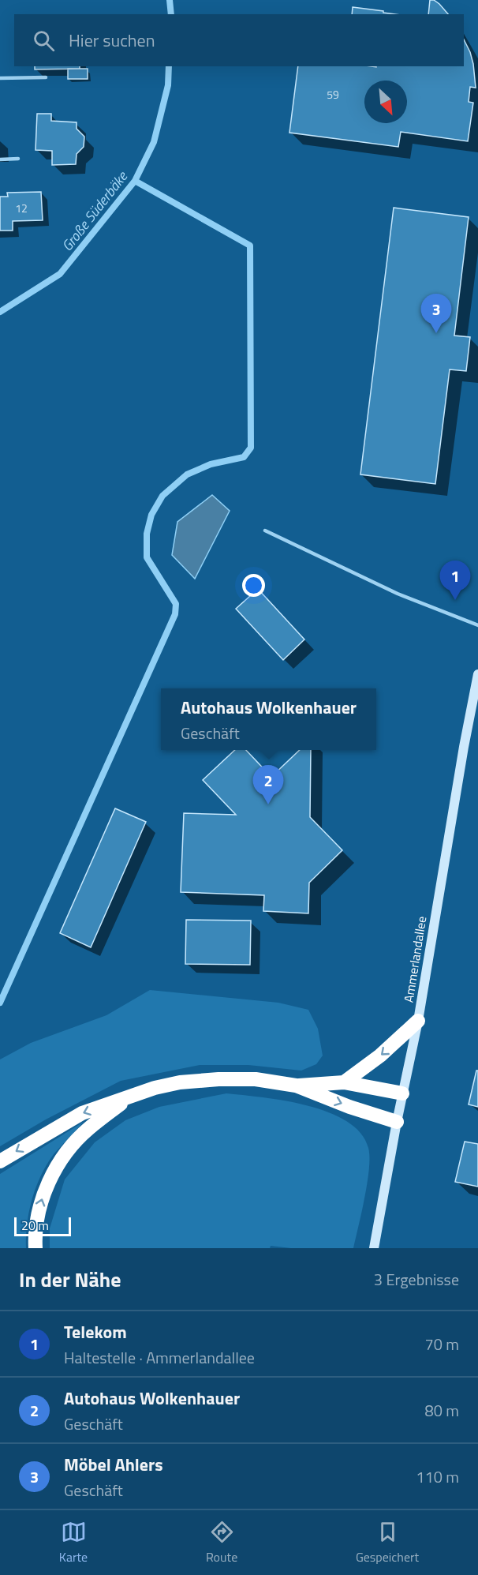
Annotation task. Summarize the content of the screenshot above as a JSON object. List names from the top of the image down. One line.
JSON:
{"streets":{"main road":["Ammerlandallee"]},"water":["Große Süderbäke"],"house_numbers":["59","12"],"scale_bar":"20 m","north":"bottom right","page":{"search":"Hier suchen","pins":["3","1","2"],"popup":["Autohaus Wolkenhauer","Geschäft"],"scale":"20 m","heading":["In der Nähe","3 Ergebnisse"],"list":[{"mark":"1","name":"Telekom","note":"Haltestelle · Ammerlandallee","value":"70 m"},{"mark":"2","name":"Autohaus Wolkenhauer","note":"Geschäft","value":"80 m"},{"mark":"3","name":"Möbel Ahlers","note":"Geschäft","value":"110 m"}],"nav":["Karte","Route","Gespeichert"]}}
